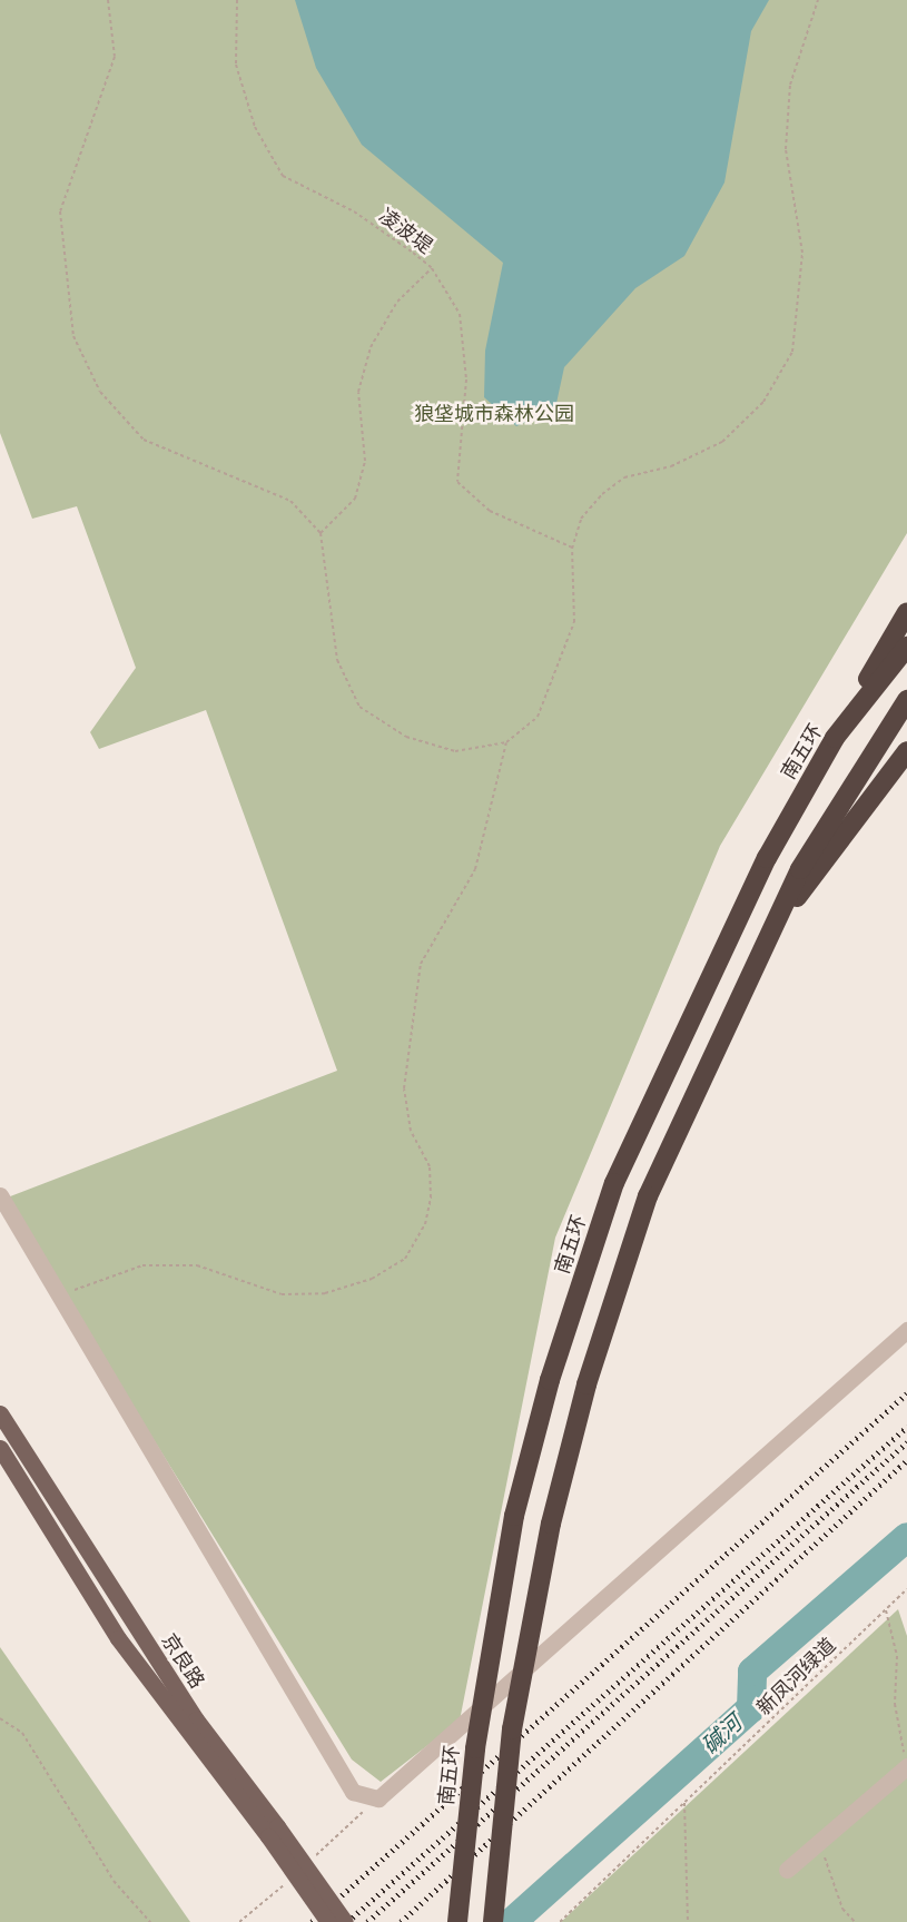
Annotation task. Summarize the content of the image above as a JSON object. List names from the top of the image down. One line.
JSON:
{"streets":{"highway":["南五环"],"main road":["京良路"],"path":["凌波堤","新凤河绿道"]},"water":["碱河"],"parks":["狼垡城市森林公园"]}
